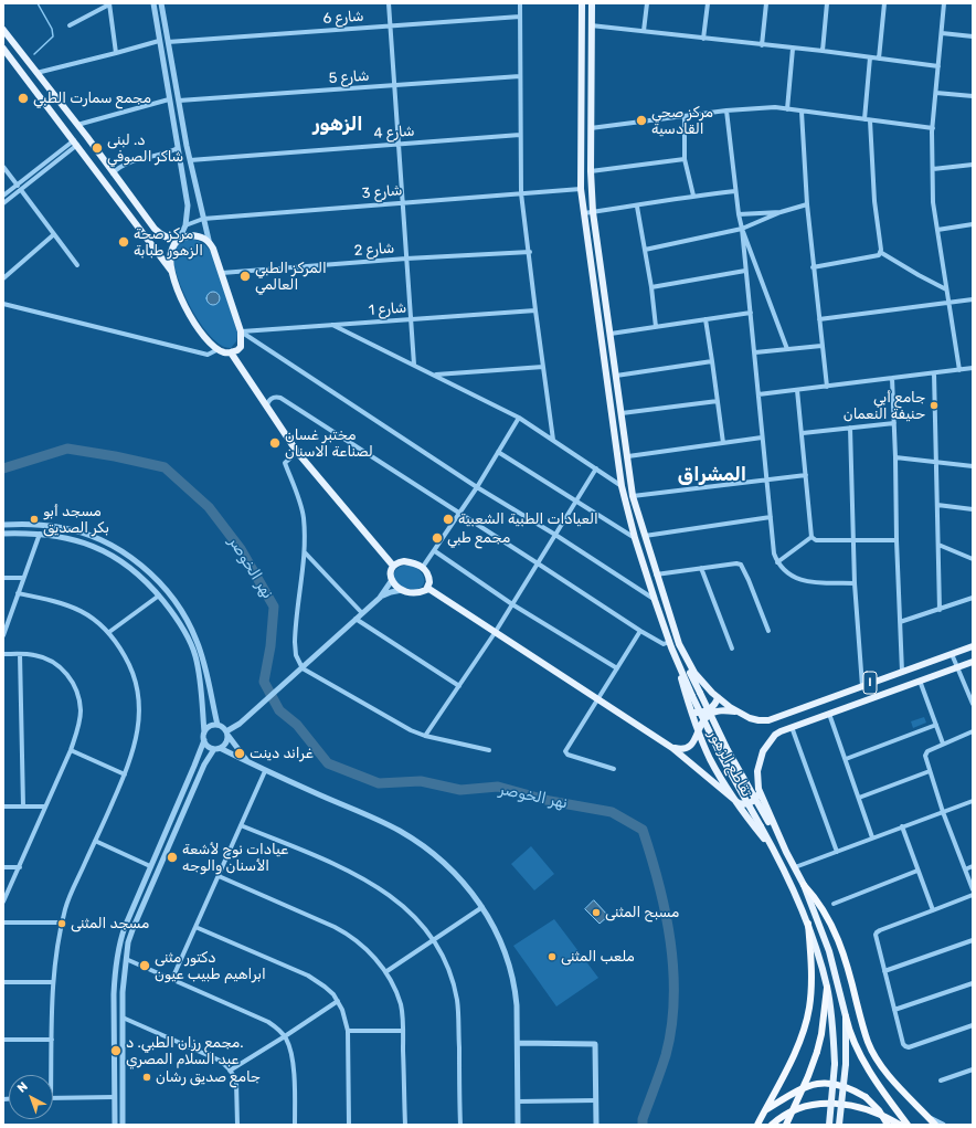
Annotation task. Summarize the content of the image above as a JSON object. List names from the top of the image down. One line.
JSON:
{"streets":{"main road":["١","تقاطع الزهور"],"street":["شارع 6","شارع 5","شارع 4","شارع 3","شارع 2","شارع 1"]},"districts":["الزهور","المشراق"],"water":["نهر الخوصر"],"places":["مجمع سمارت الطبي","مركز صحي القادسية","د. لبنى شاكر الصوفي","مركز صحة الزهور طبابة","المركز الطبي العالمي","جامع أبي حنيفة النعمان","مختبر غسان لصناعة الاسنان","مسجد أبو بكر الصديق","العيادات الطبية الشعبية","مجمع طبي","غراند دينت","عيادات نوح لأشعة الأسنان والوجه","مسبح المثنى","مسجد المثنى","ملعب المثنى","دكتور مثنى ابراهيم طبيب عيون","مجمع رزان الطبي. د. عبد السلام المصري","جامع صديق رشان"],"north":"top left"}
